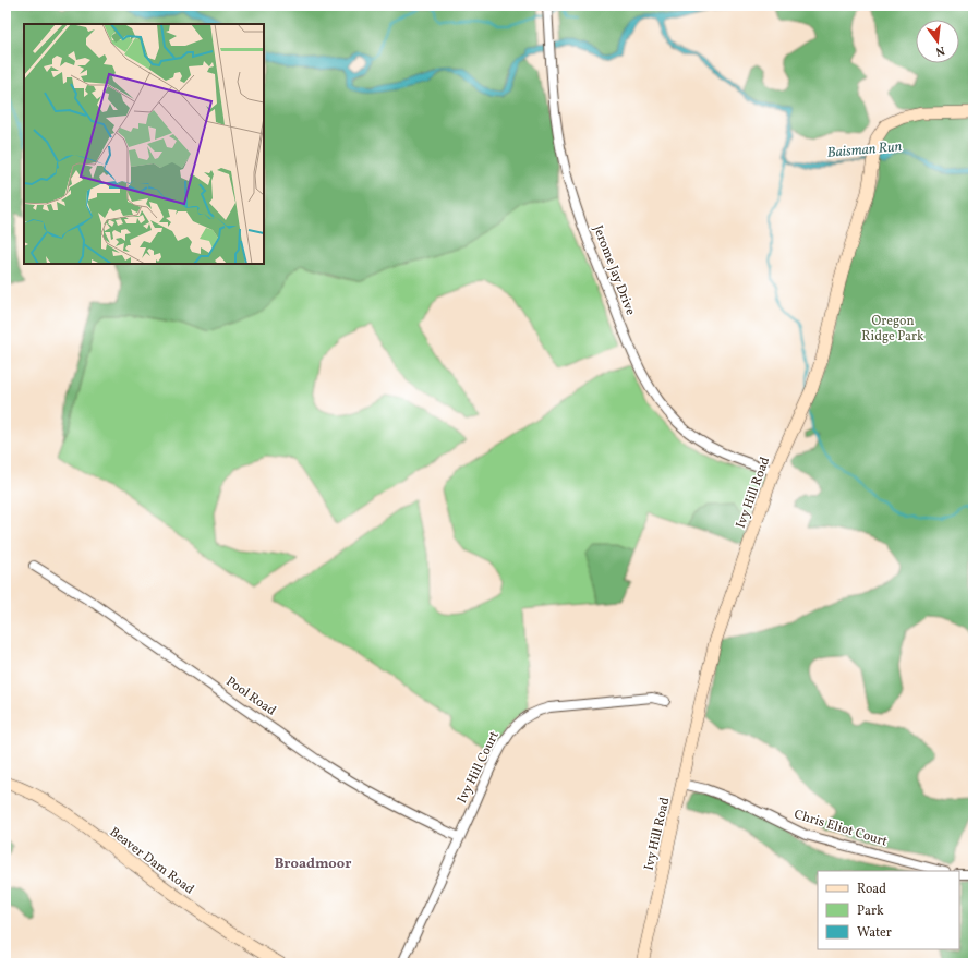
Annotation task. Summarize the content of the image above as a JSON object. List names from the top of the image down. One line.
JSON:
{"streets":{"street":["Jerome Jay Drive","Ivy Hill Road","Pool Road","Ivy Hill Court","Chris Eliot Court","Beaver Dam Road"]},"crossings":[["Jerome Jay Drive","Ivy Hill Road"],["Ivy Hill Road","Chris Eliot Court"],["Pool Road","Ivy Hill Court"]],"districts":["Broadmoor"],"water":["Baisman Run"],"parks":["Oregon Ridge Park"],"legend":["Road","Park","Water"],"north":"bottom"}
